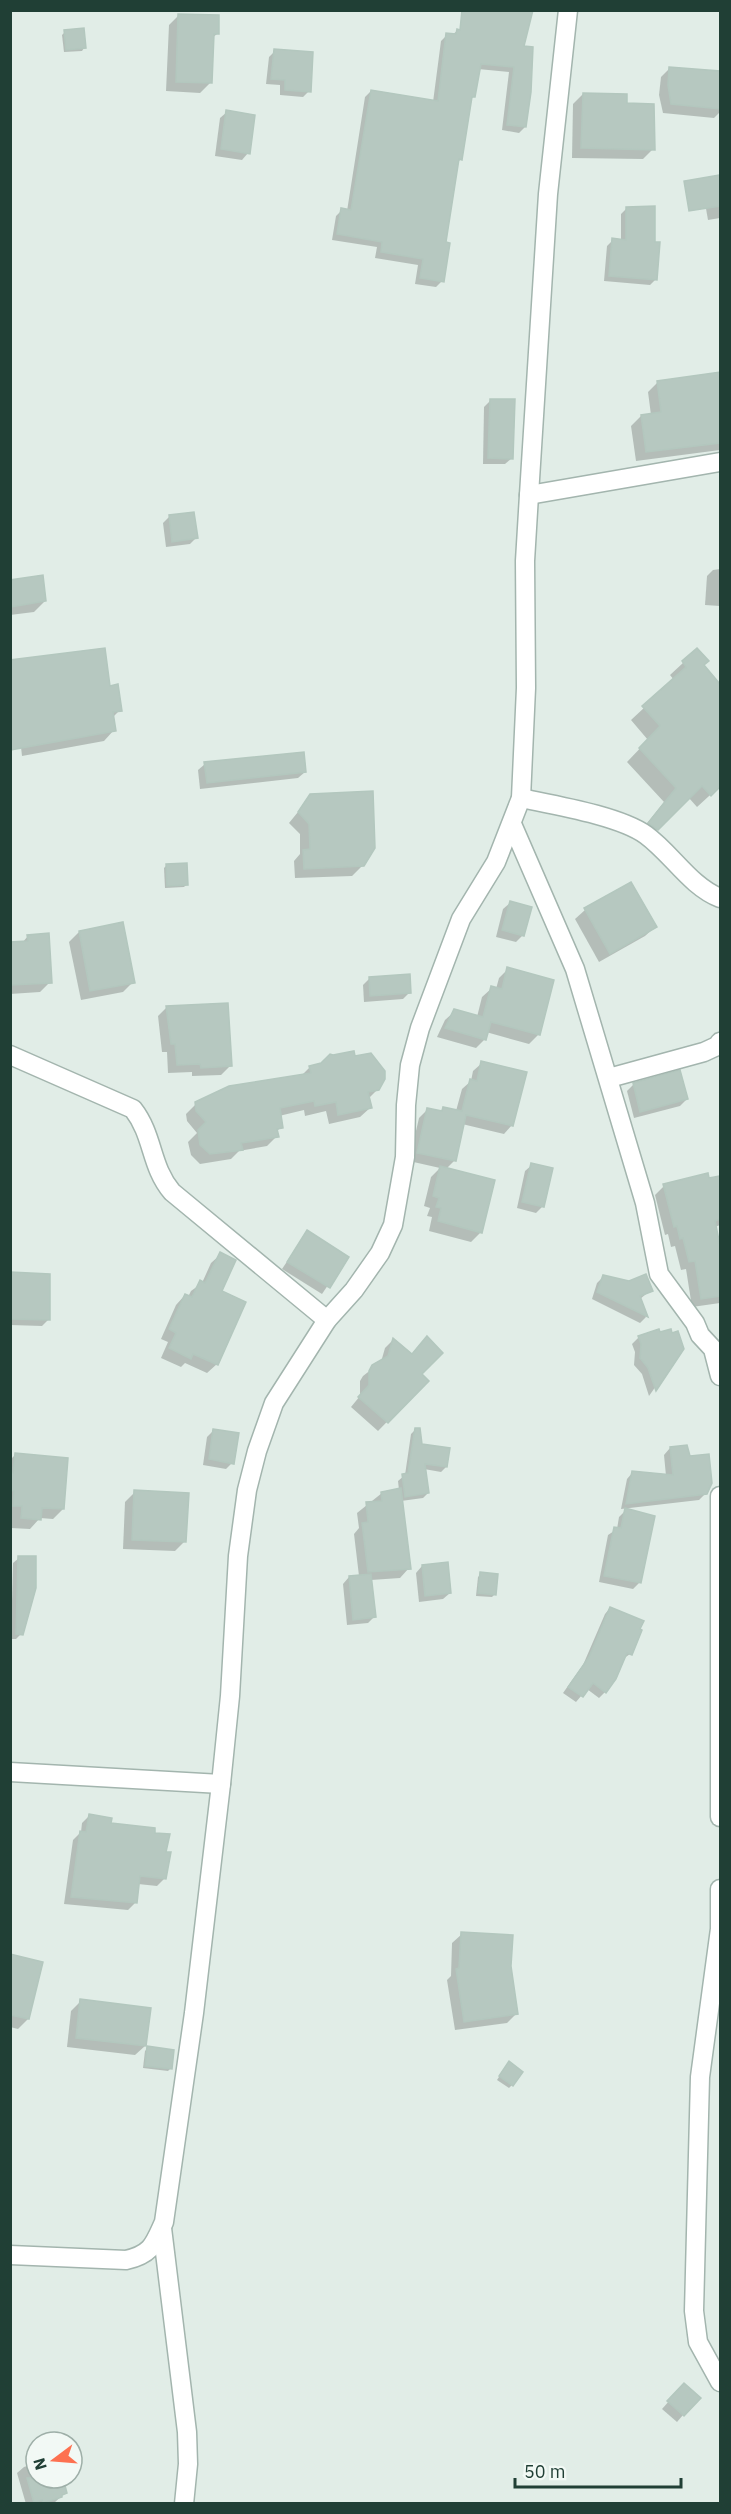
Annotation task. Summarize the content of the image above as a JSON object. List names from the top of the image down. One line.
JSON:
{"scale_bar":"50 m","north":"left"}
